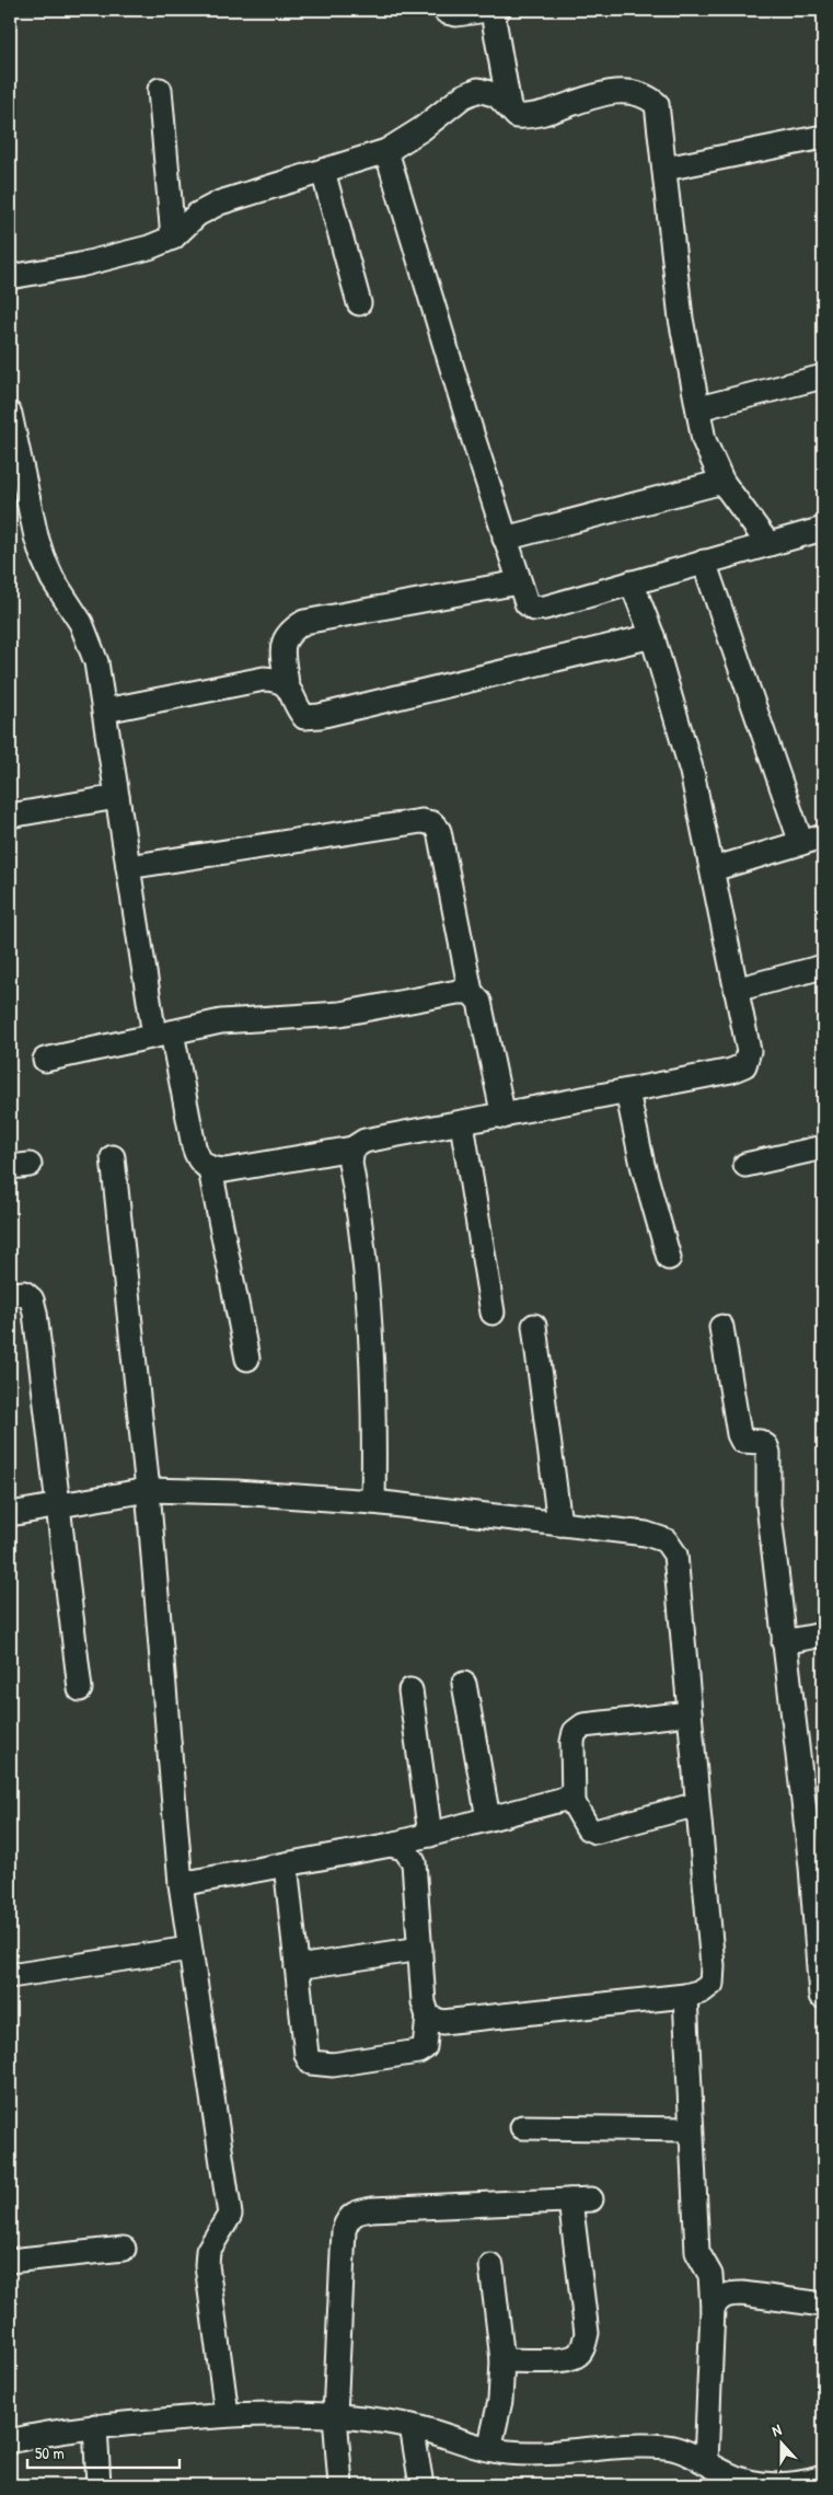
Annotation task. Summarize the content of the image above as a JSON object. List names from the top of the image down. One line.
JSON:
{"scale_bar":"50 m","north":"top"}
